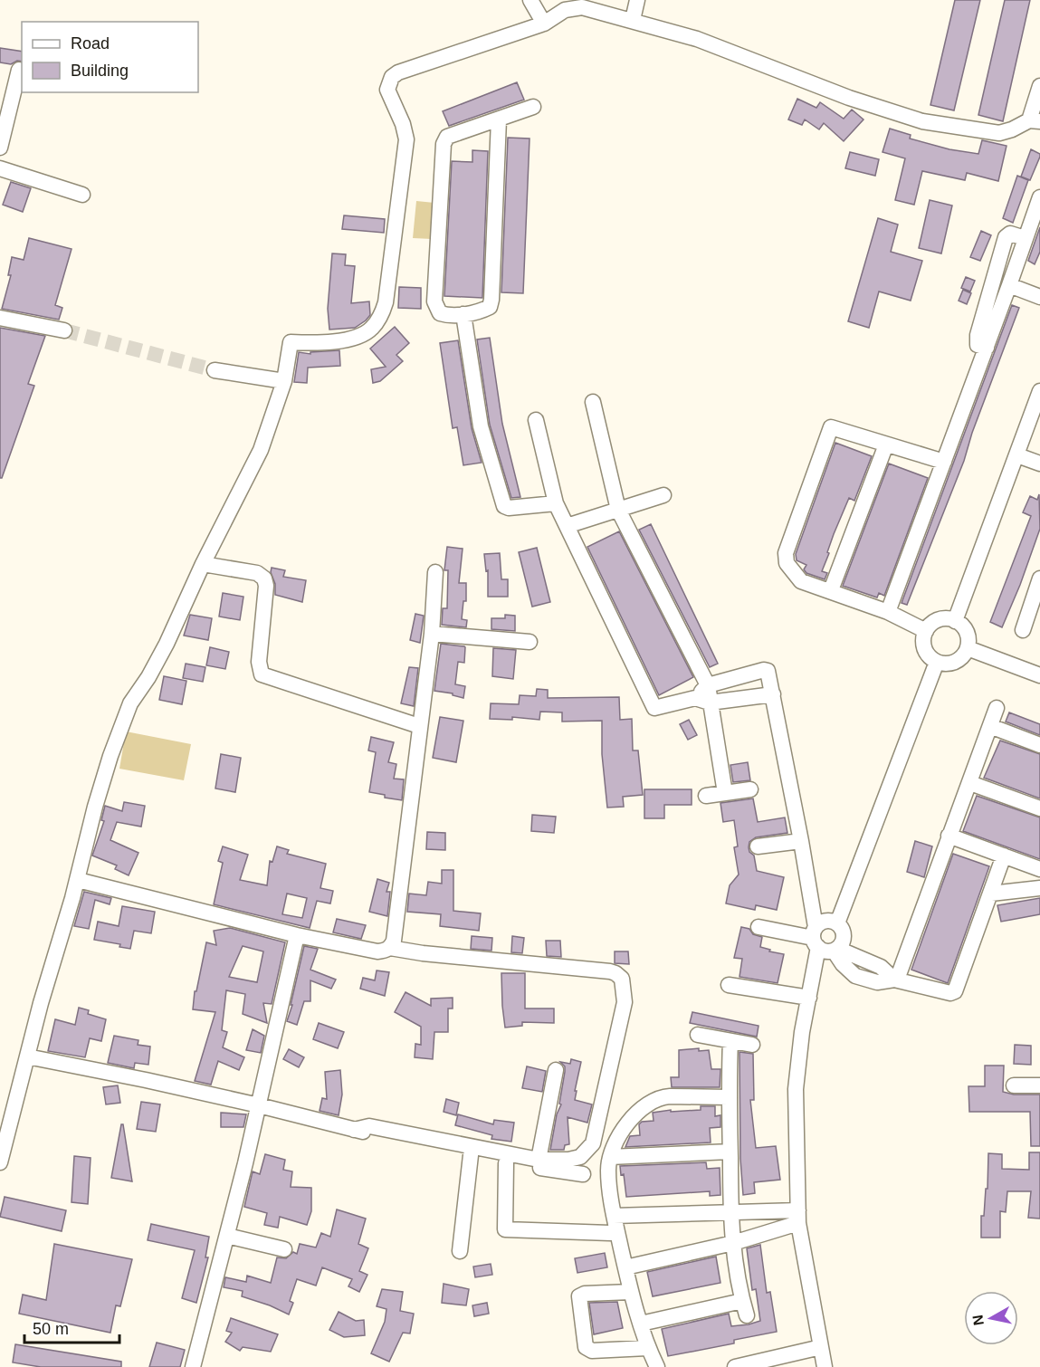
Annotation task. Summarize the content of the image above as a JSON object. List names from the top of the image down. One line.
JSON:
{"legend":["Road","Building"],"scale_bar":"50 m","north":"left"}
